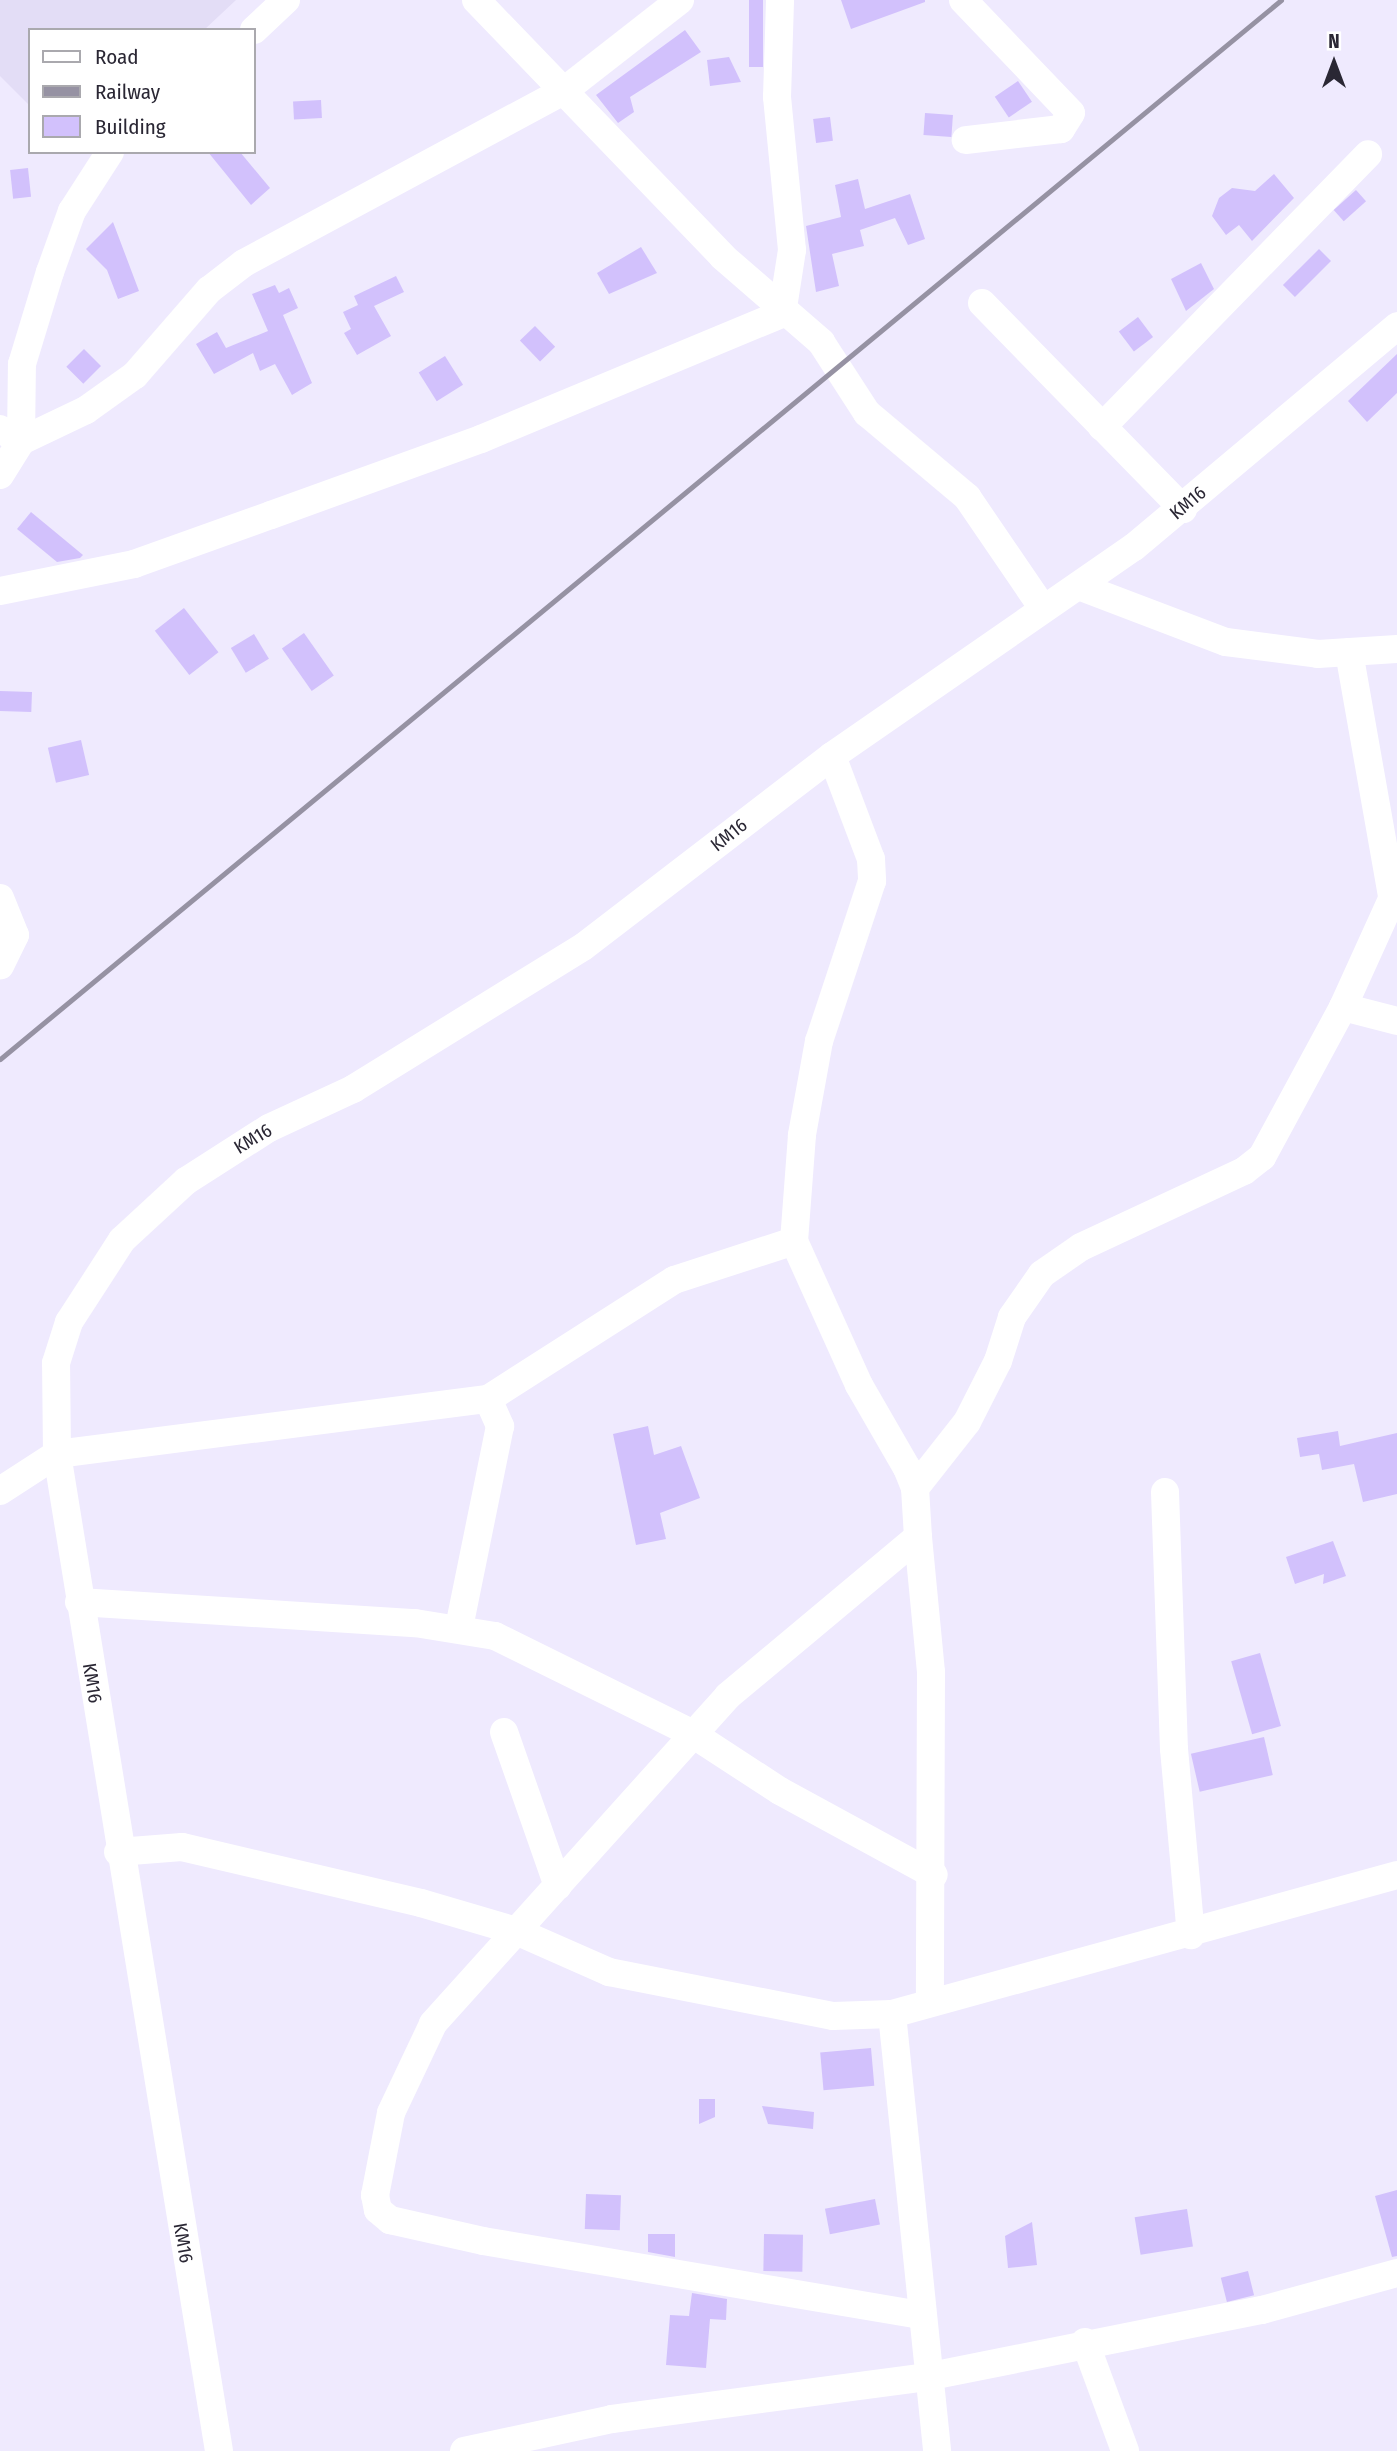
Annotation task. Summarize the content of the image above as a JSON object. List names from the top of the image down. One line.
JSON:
{"streets":{"street":["KM16"]},"legend":["Road","Railway","Building"],"north":"top"}
